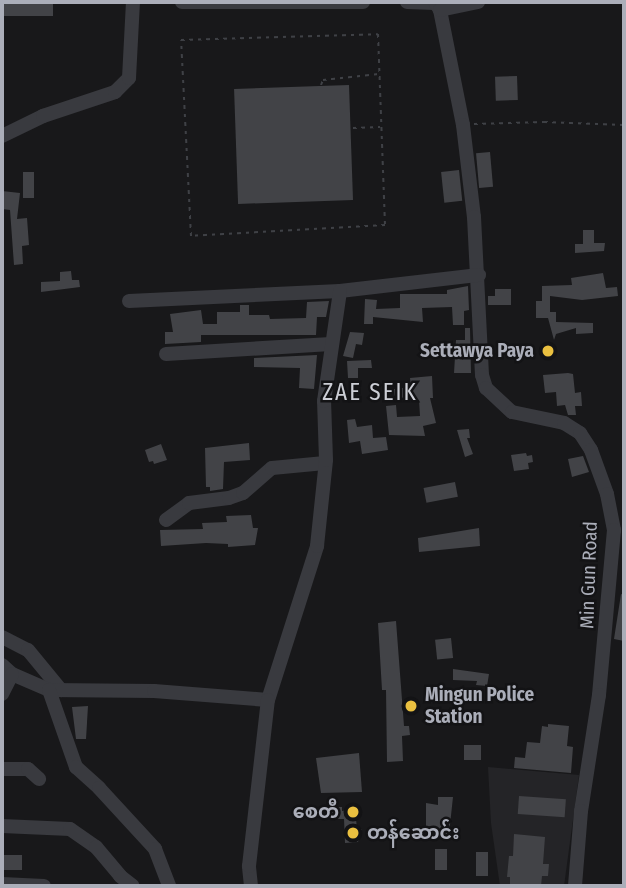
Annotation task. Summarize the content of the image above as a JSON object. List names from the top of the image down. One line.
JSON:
{"streets":{"street":["Min Gun Road"]},"districts":["ZAE SEIK"],"places":["Settawya Paya","Mingun Police Station","စေတီ","တန်ဆောင်း"]}
